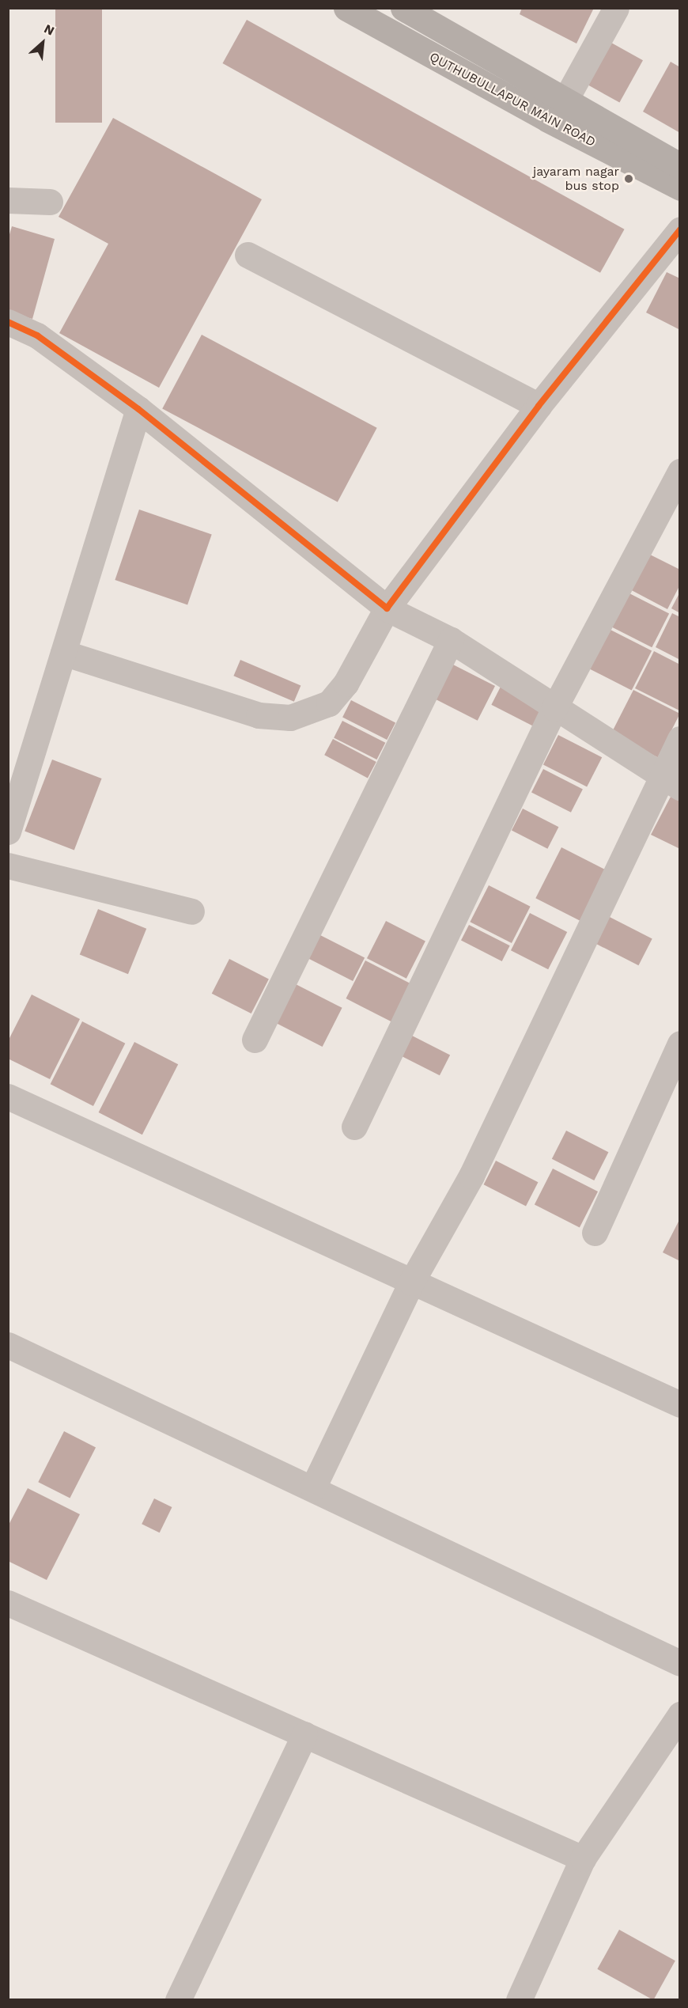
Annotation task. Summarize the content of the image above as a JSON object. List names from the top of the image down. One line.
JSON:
{"streets":{"main road":["QUTHUBULLAPUR MAIN ROAD"]},"places":["jayaram nagar bus stop"],"north":"top right"}
